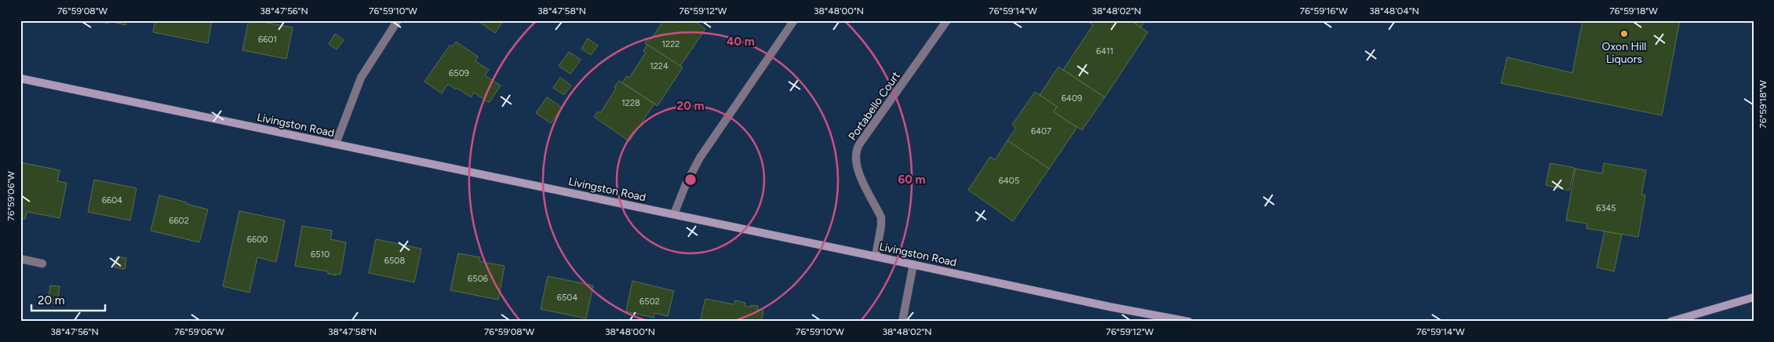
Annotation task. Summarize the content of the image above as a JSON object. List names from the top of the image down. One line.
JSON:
{"streets":{"main road":["Livingston Road"],"street":["Portabello Court"]},"crossings":[["Portabello Court","Livingston Road"]],"places":["Oxon Hill Liquors"],"house_numbers":["6601","1222","6411","1224","6509","6409","1228","6407","6405","6604","6345","6602","6600","6510","6508","6506","6504","6502"],"scale_bar":"20 m","coordinates":["76°59'08\"W","38°47'56\"N","76°59'10\"W","38°47'58\"N","76°59'12\"W","38°48'00\"N","76°59'14\"W","38°48'02\"N","76°59'16\"W","38°48'04\"N","76°59'18\"W","76°59'06\"W"],"rings":["40 m","20 m","60 m"]}
